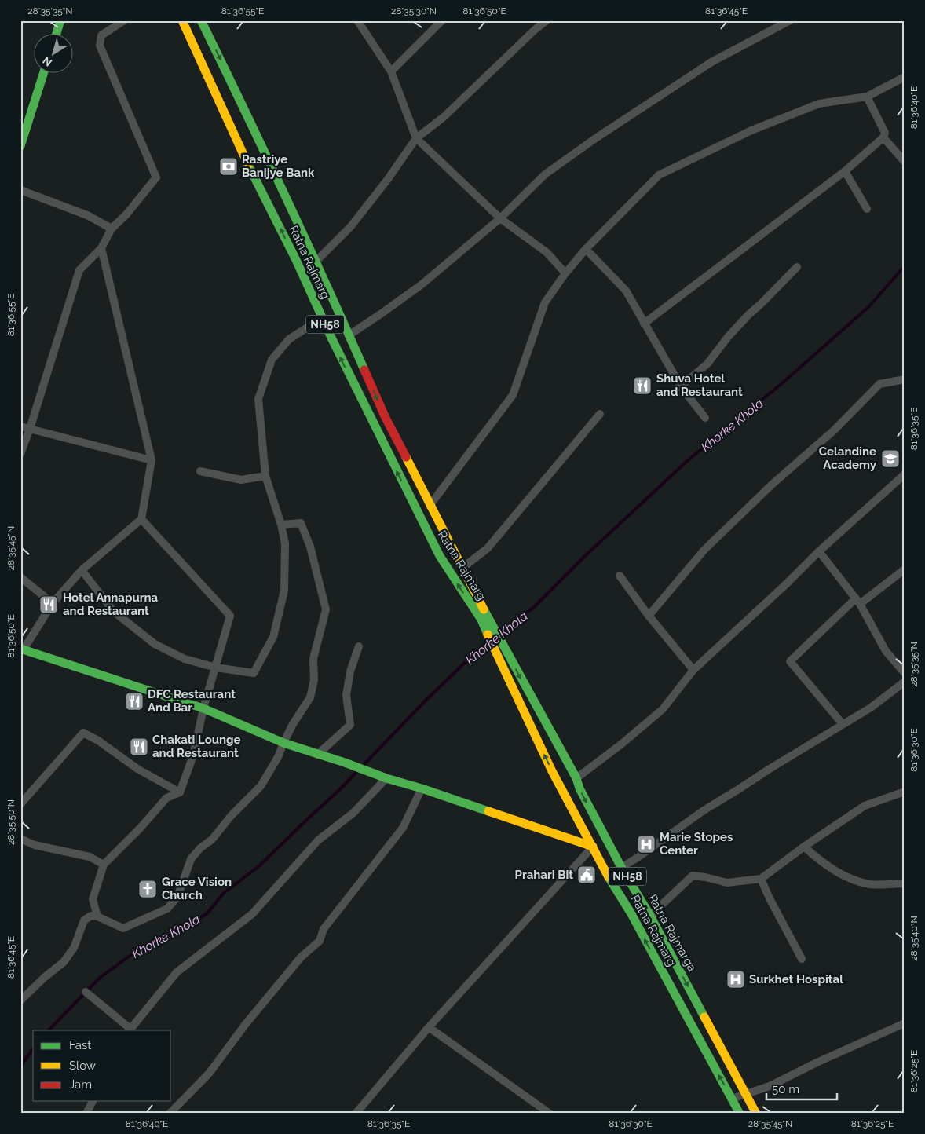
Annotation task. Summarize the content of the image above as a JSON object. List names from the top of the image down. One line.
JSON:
{"streets":{"main road":["Ratna Rajmarg","NH58","Ratna Rajmarga"]},"crossings":[["Ratna Rajmarg","Ratna Rajmarga"]],"one_way":["Ratna Rajmarga"],"water":["Khorke Khola"],"places":{"bank":["Rastriye Banijye Bank"],"restaurant":["Shuva Hotel and Restaurant","Hotel Annapurna and Restaurant","DFC Restaurant And Bar","Chakati Lounge and Restaurant"],"school or university":["Celandine Academy"],"hospital":["Marie Stopes Center","Surkhet Hospital"],"public building":["Prahari Bit"],"church":["Grace Vision Church"]},"legend":["Fast","Slow","Jam"],"scale_bar":"50 m","north":"bottom left","coordinates":["28°35'35\"N","81°36'55\"E","28°35'30\"N","81°36'50\"E","81°36'45\"E","81°36'40\"E","81°36'35\"E","28°35'45\"N","81°36'30\"E","28°35'50\"N","28°35'40\"N","81°36'25\"E"]}
